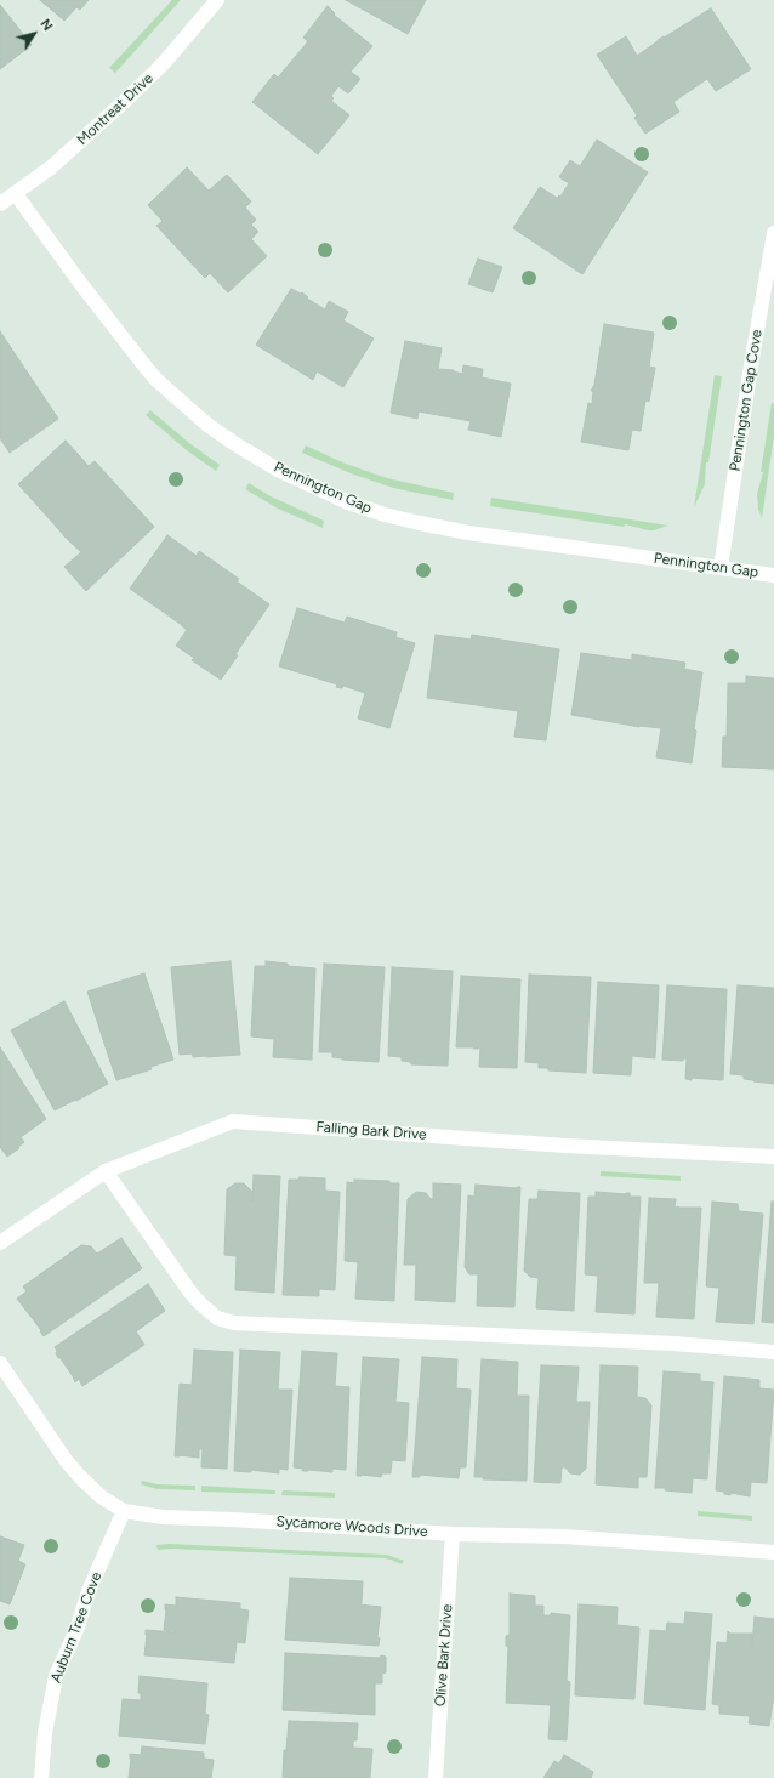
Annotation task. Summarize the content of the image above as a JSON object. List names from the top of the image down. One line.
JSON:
{"streets":{"street":["Montreat Drive","Pennington Gap Cove","Pennington Gap","Falling Bark Drive","Sycamore Woods Drive","Auburn Tree Cove","Olive Bark Drive"]},"crossings":[["Montreat Drive","Pennington Gap"],["Pennington Gap Cove","Pennington Gap"],["Sycamore Woods Drive","Auburn Tree Cove"],["Sycamore Woods Drive","Olive Bark Drive"]],"north":"top right"}
